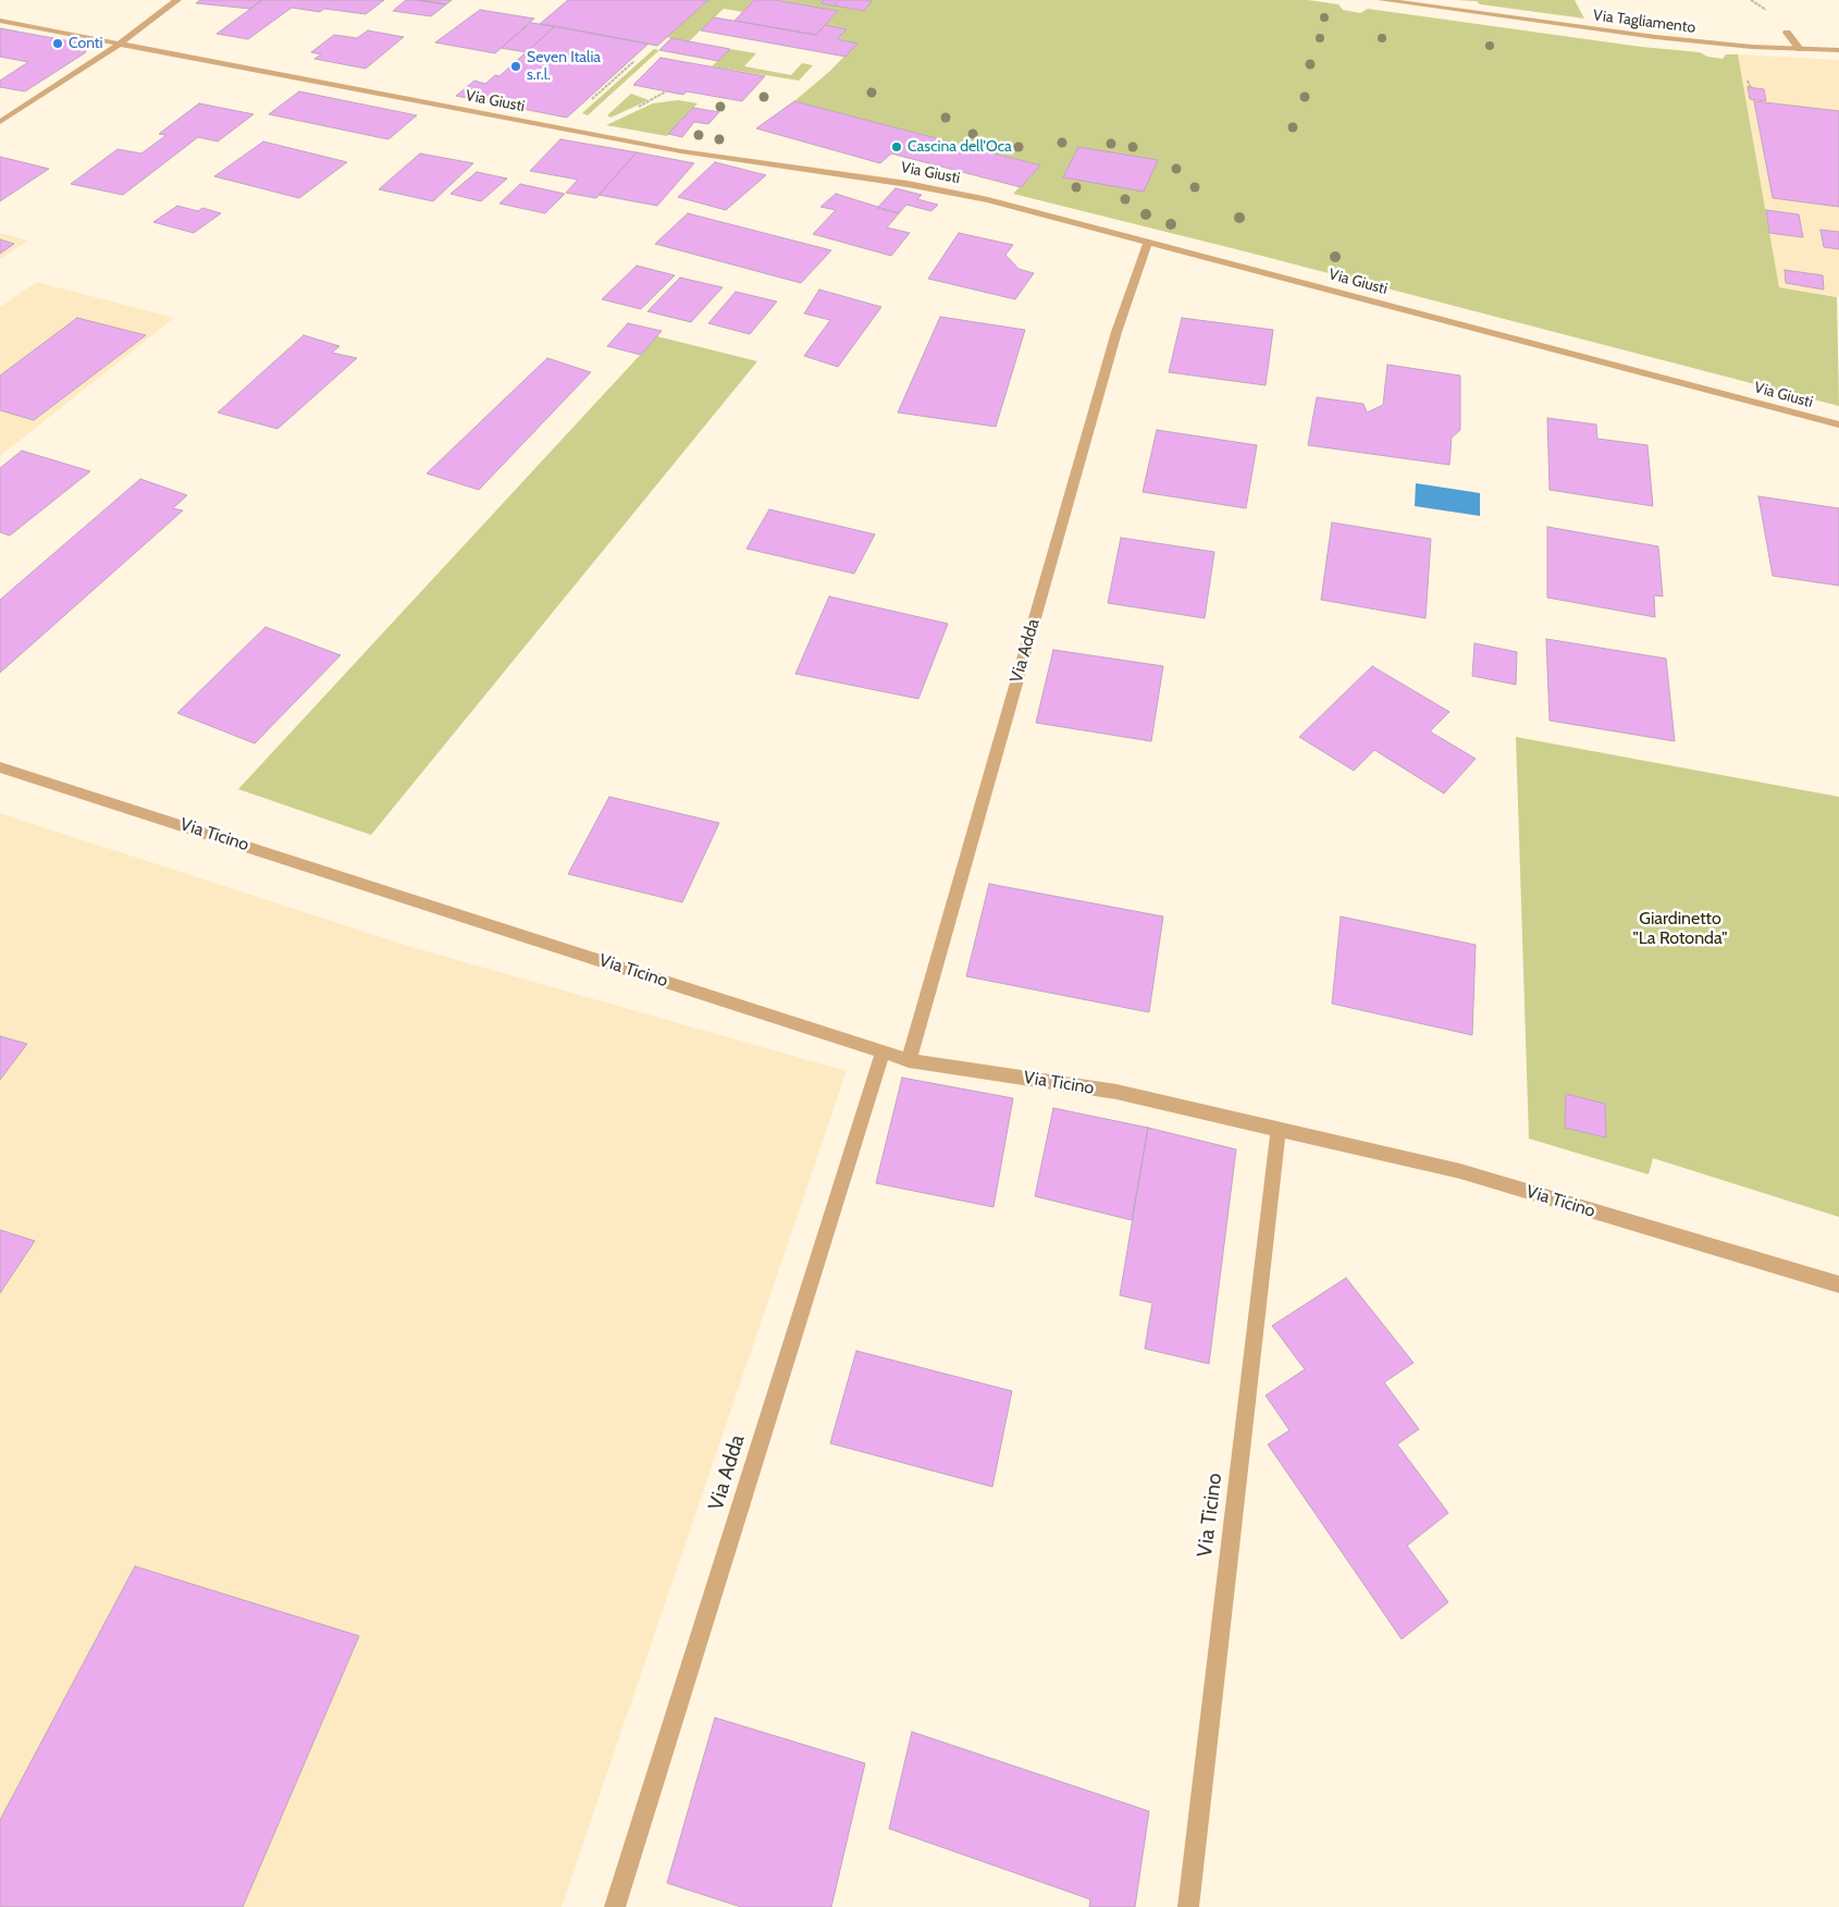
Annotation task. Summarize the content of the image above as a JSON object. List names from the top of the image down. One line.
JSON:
{"streets":{"street":["Via Tagliamento","Via Giusti","Via Adda","Via Ticino"]},"crossings":[["Via Giusti","Via Adda"],["Via Adda","Via Ticino"]],"parks":["Giardinetto \"La Rotonda\""],"places":["Conti","Seven Italia s.r.l.","Cascina dell'Oca"]}
